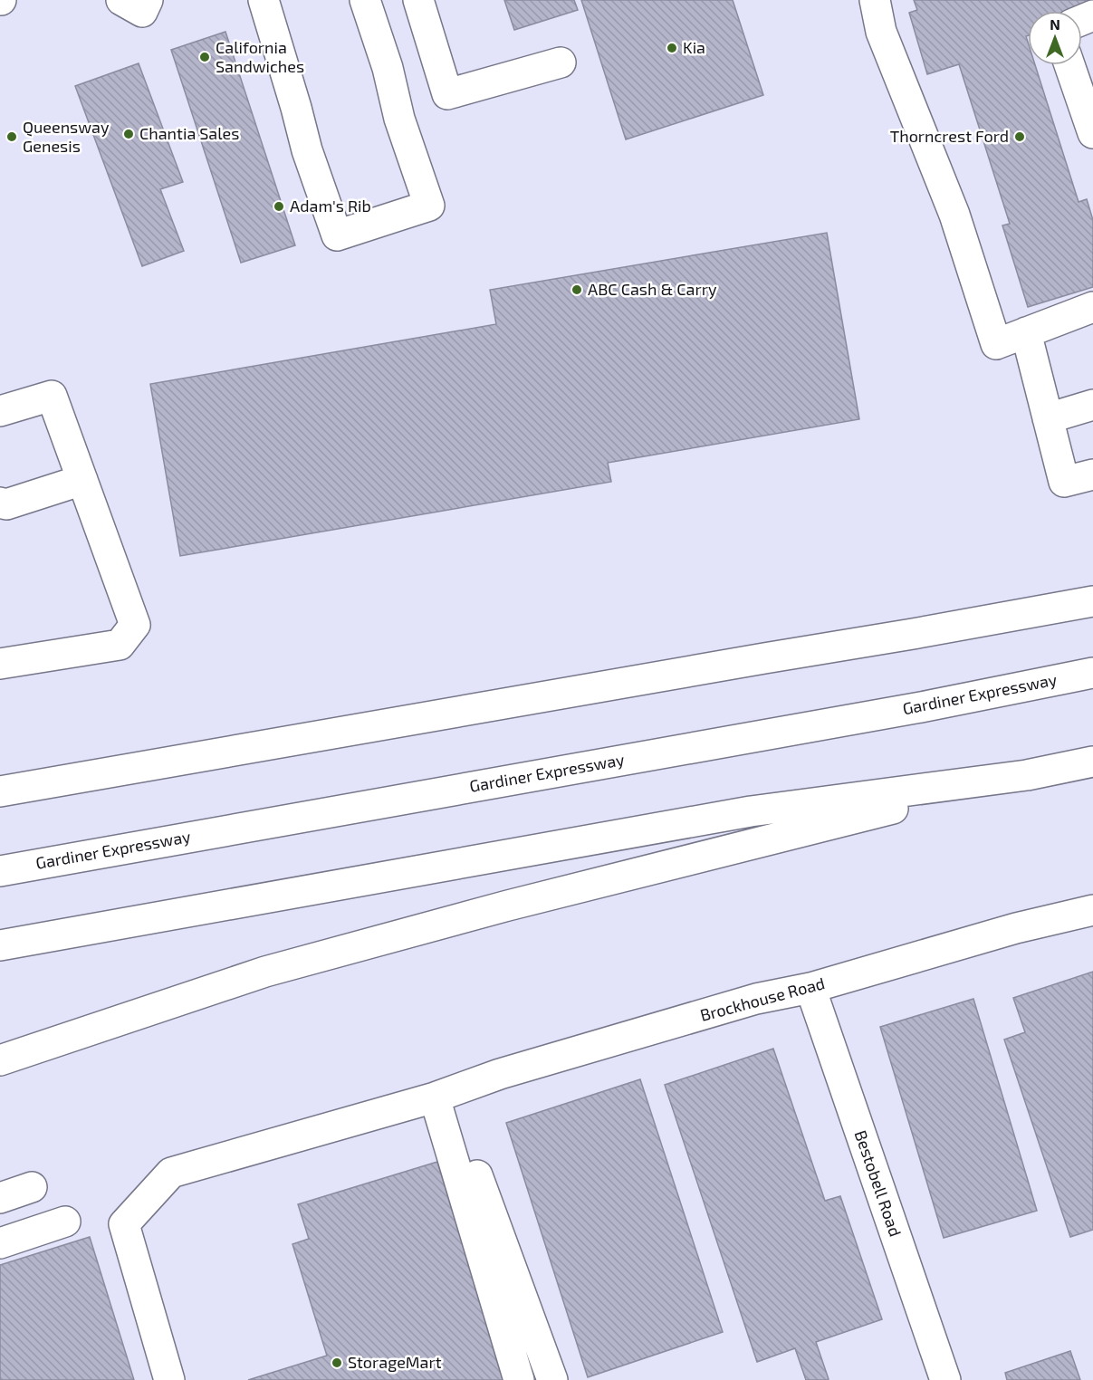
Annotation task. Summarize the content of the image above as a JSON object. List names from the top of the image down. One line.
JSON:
{"streets":{"main road":["Gardiner Expressway","Brockhouse Road","Bestobell Road"]},"crossings":[["Brockhouse Road","Bestobell Road"]],"places":["Kia","California Sandwiches","Chantia Sales","Queensway Genesis","Thorncrest Ford","Adam's Rib","ABC Cash & Carry","StorageMart"],"north":"top"}
